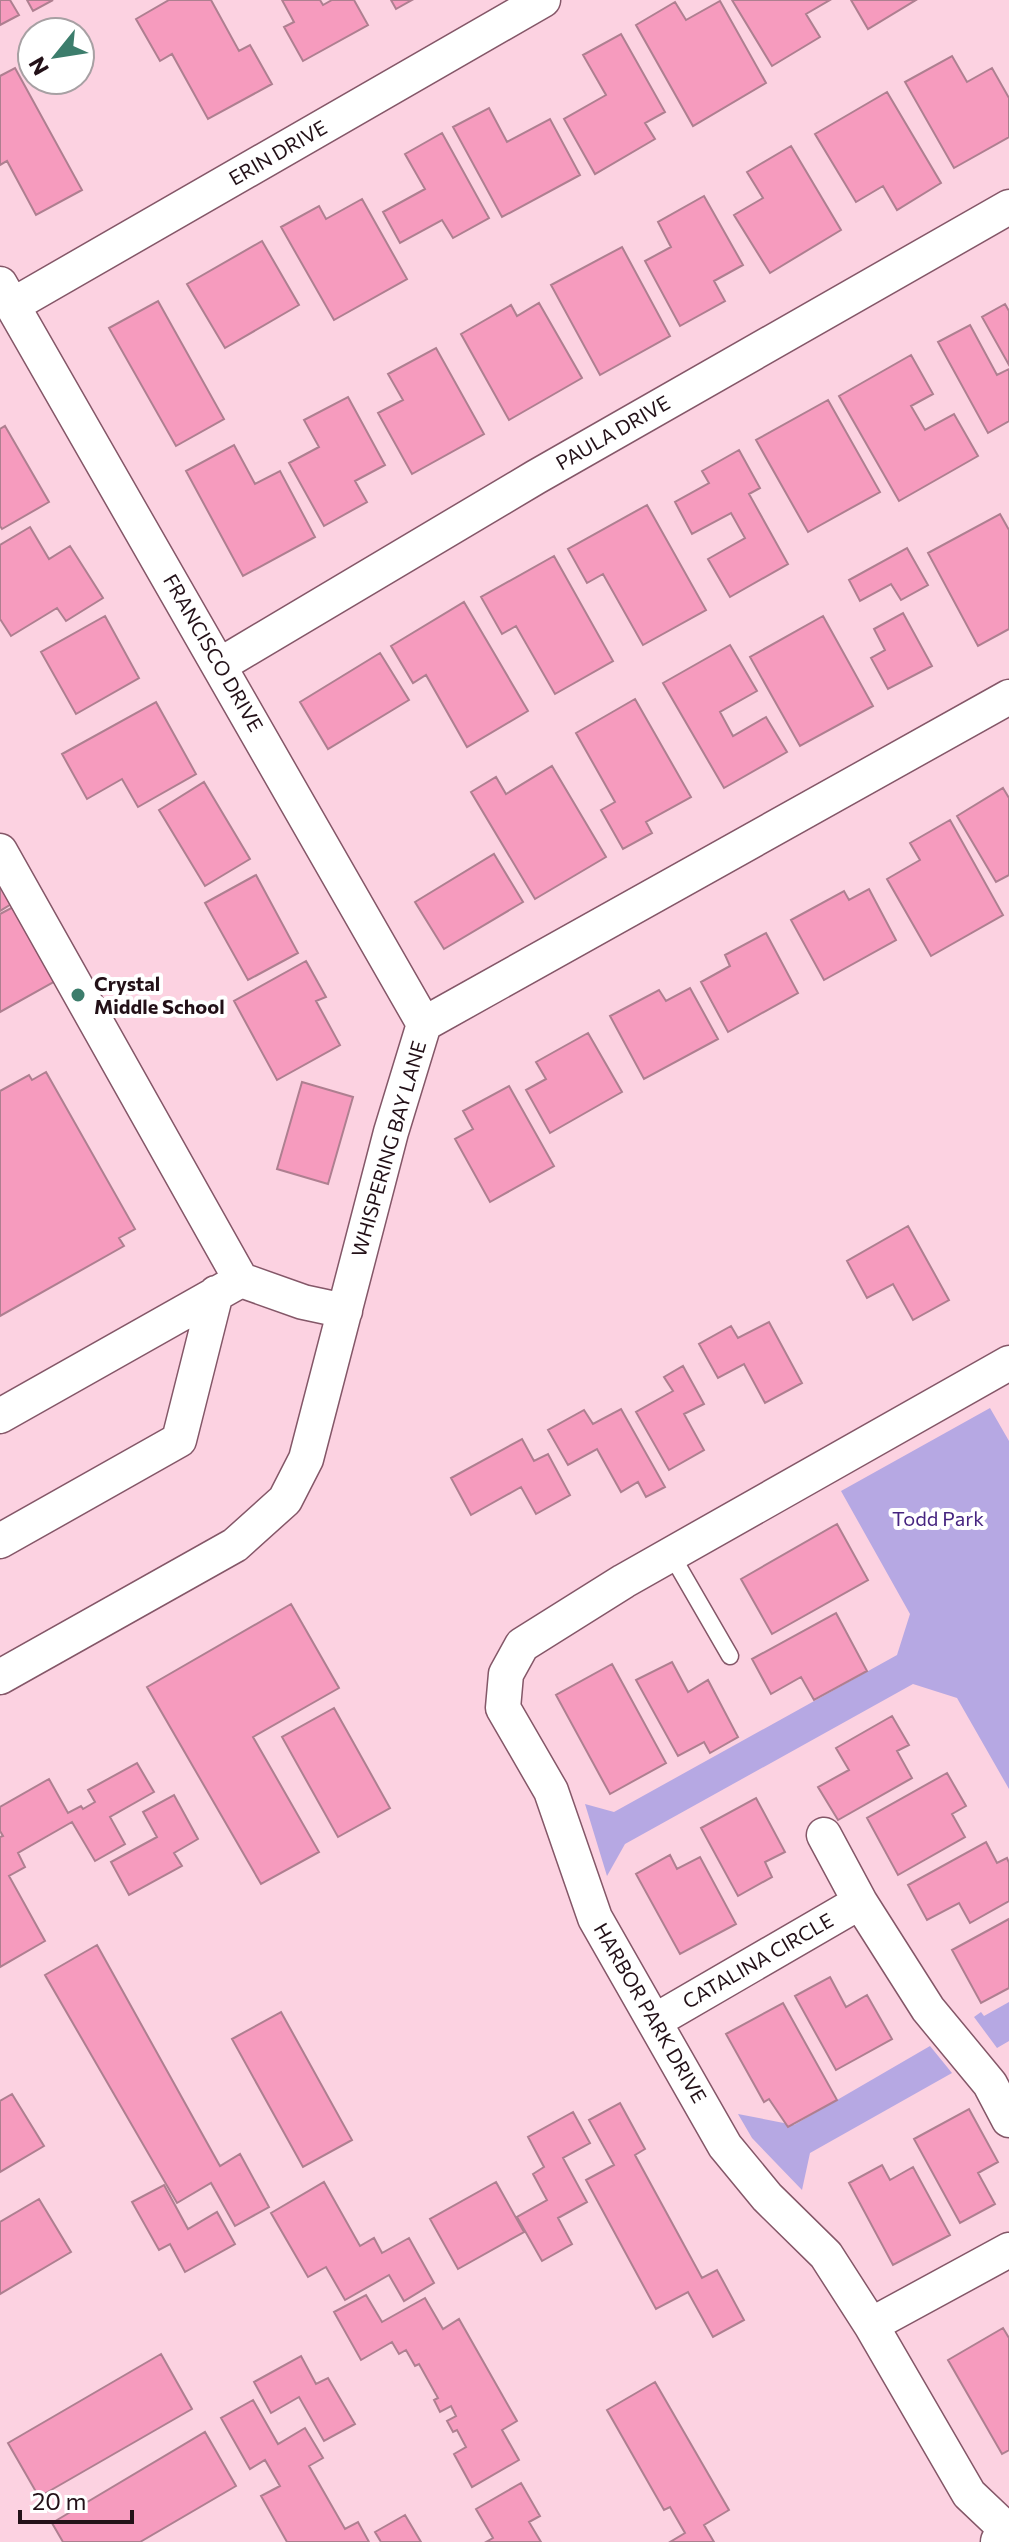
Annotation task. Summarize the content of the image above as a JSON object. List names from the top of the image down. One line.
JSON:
{"streets":{"street":["ERIN DRIVE","PAULA DRIVE","FRANCISCO DRIVE","WHISPERING BAY LANE","CATALINA CIRCLE","HARBOR PARK DRIVE"]},"crossings":[["ERIN DRIVE","FRANCISCO DRIVE"],["PAULA DRIVE","FRANCISCO DRIVE"],["FRANCISCO DRIVE","WHISPERING BAY LANE"],["CATALINA CIRCLE","HARBOR PARK DRIVE"]],"parks":["Todd Park"],"places":["Crystal Middle School"],"scale_bar":"20 m","north":"bottom left"}
